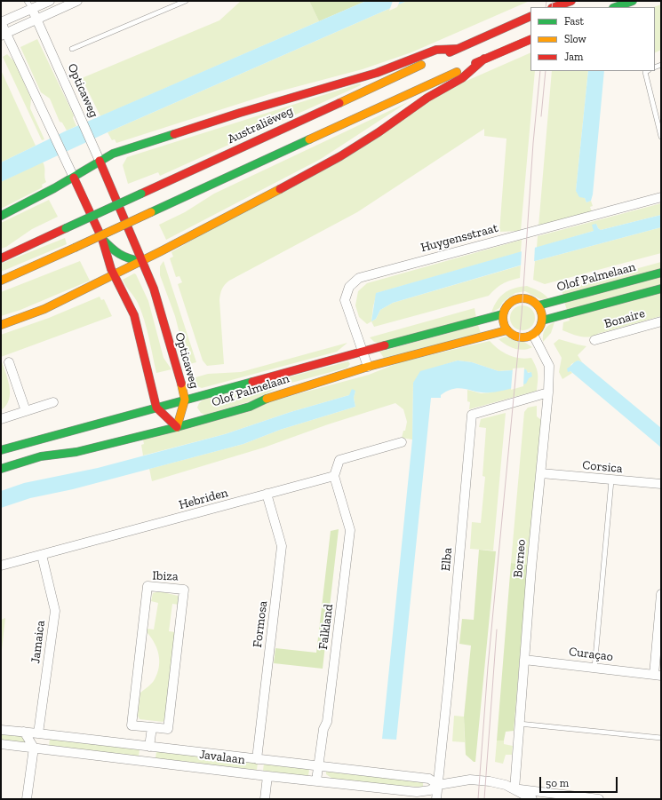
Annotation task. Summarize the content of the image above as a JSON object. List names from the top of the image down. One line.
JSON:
{"streets":{"main road":["Opticaweg","Australiëweg","Olof Palmelaan"],"street":["Huygensstraat","Bonaire","Corsica","Hebriden","Borneo","Elba","Ibiza","Formosa","Falkland","Jamaica","Curaçao","Javalaan"]},"crossings":[["Opticaweg","Olof Palmelaan"],["Huygensstraat","Olof Palmelaan"],["Olof Palmelaan","Borneo"],["Corsica","Borneo"],["Hebriden","Formosa"],["Hebriden","Falkland"],["Hebriden","Jamaica"],["Borneo","Elba"],["Borneo","Curaçao"],["Borneo","Javalaan"],["Elba","Javalaan"],["Formosa","Javalaan"],["Falkland","Javalaan"],["Jamaica","Javalaan"]],"legend":["Fast","Slow","Jam"],"scale_bar":"50 m"}
